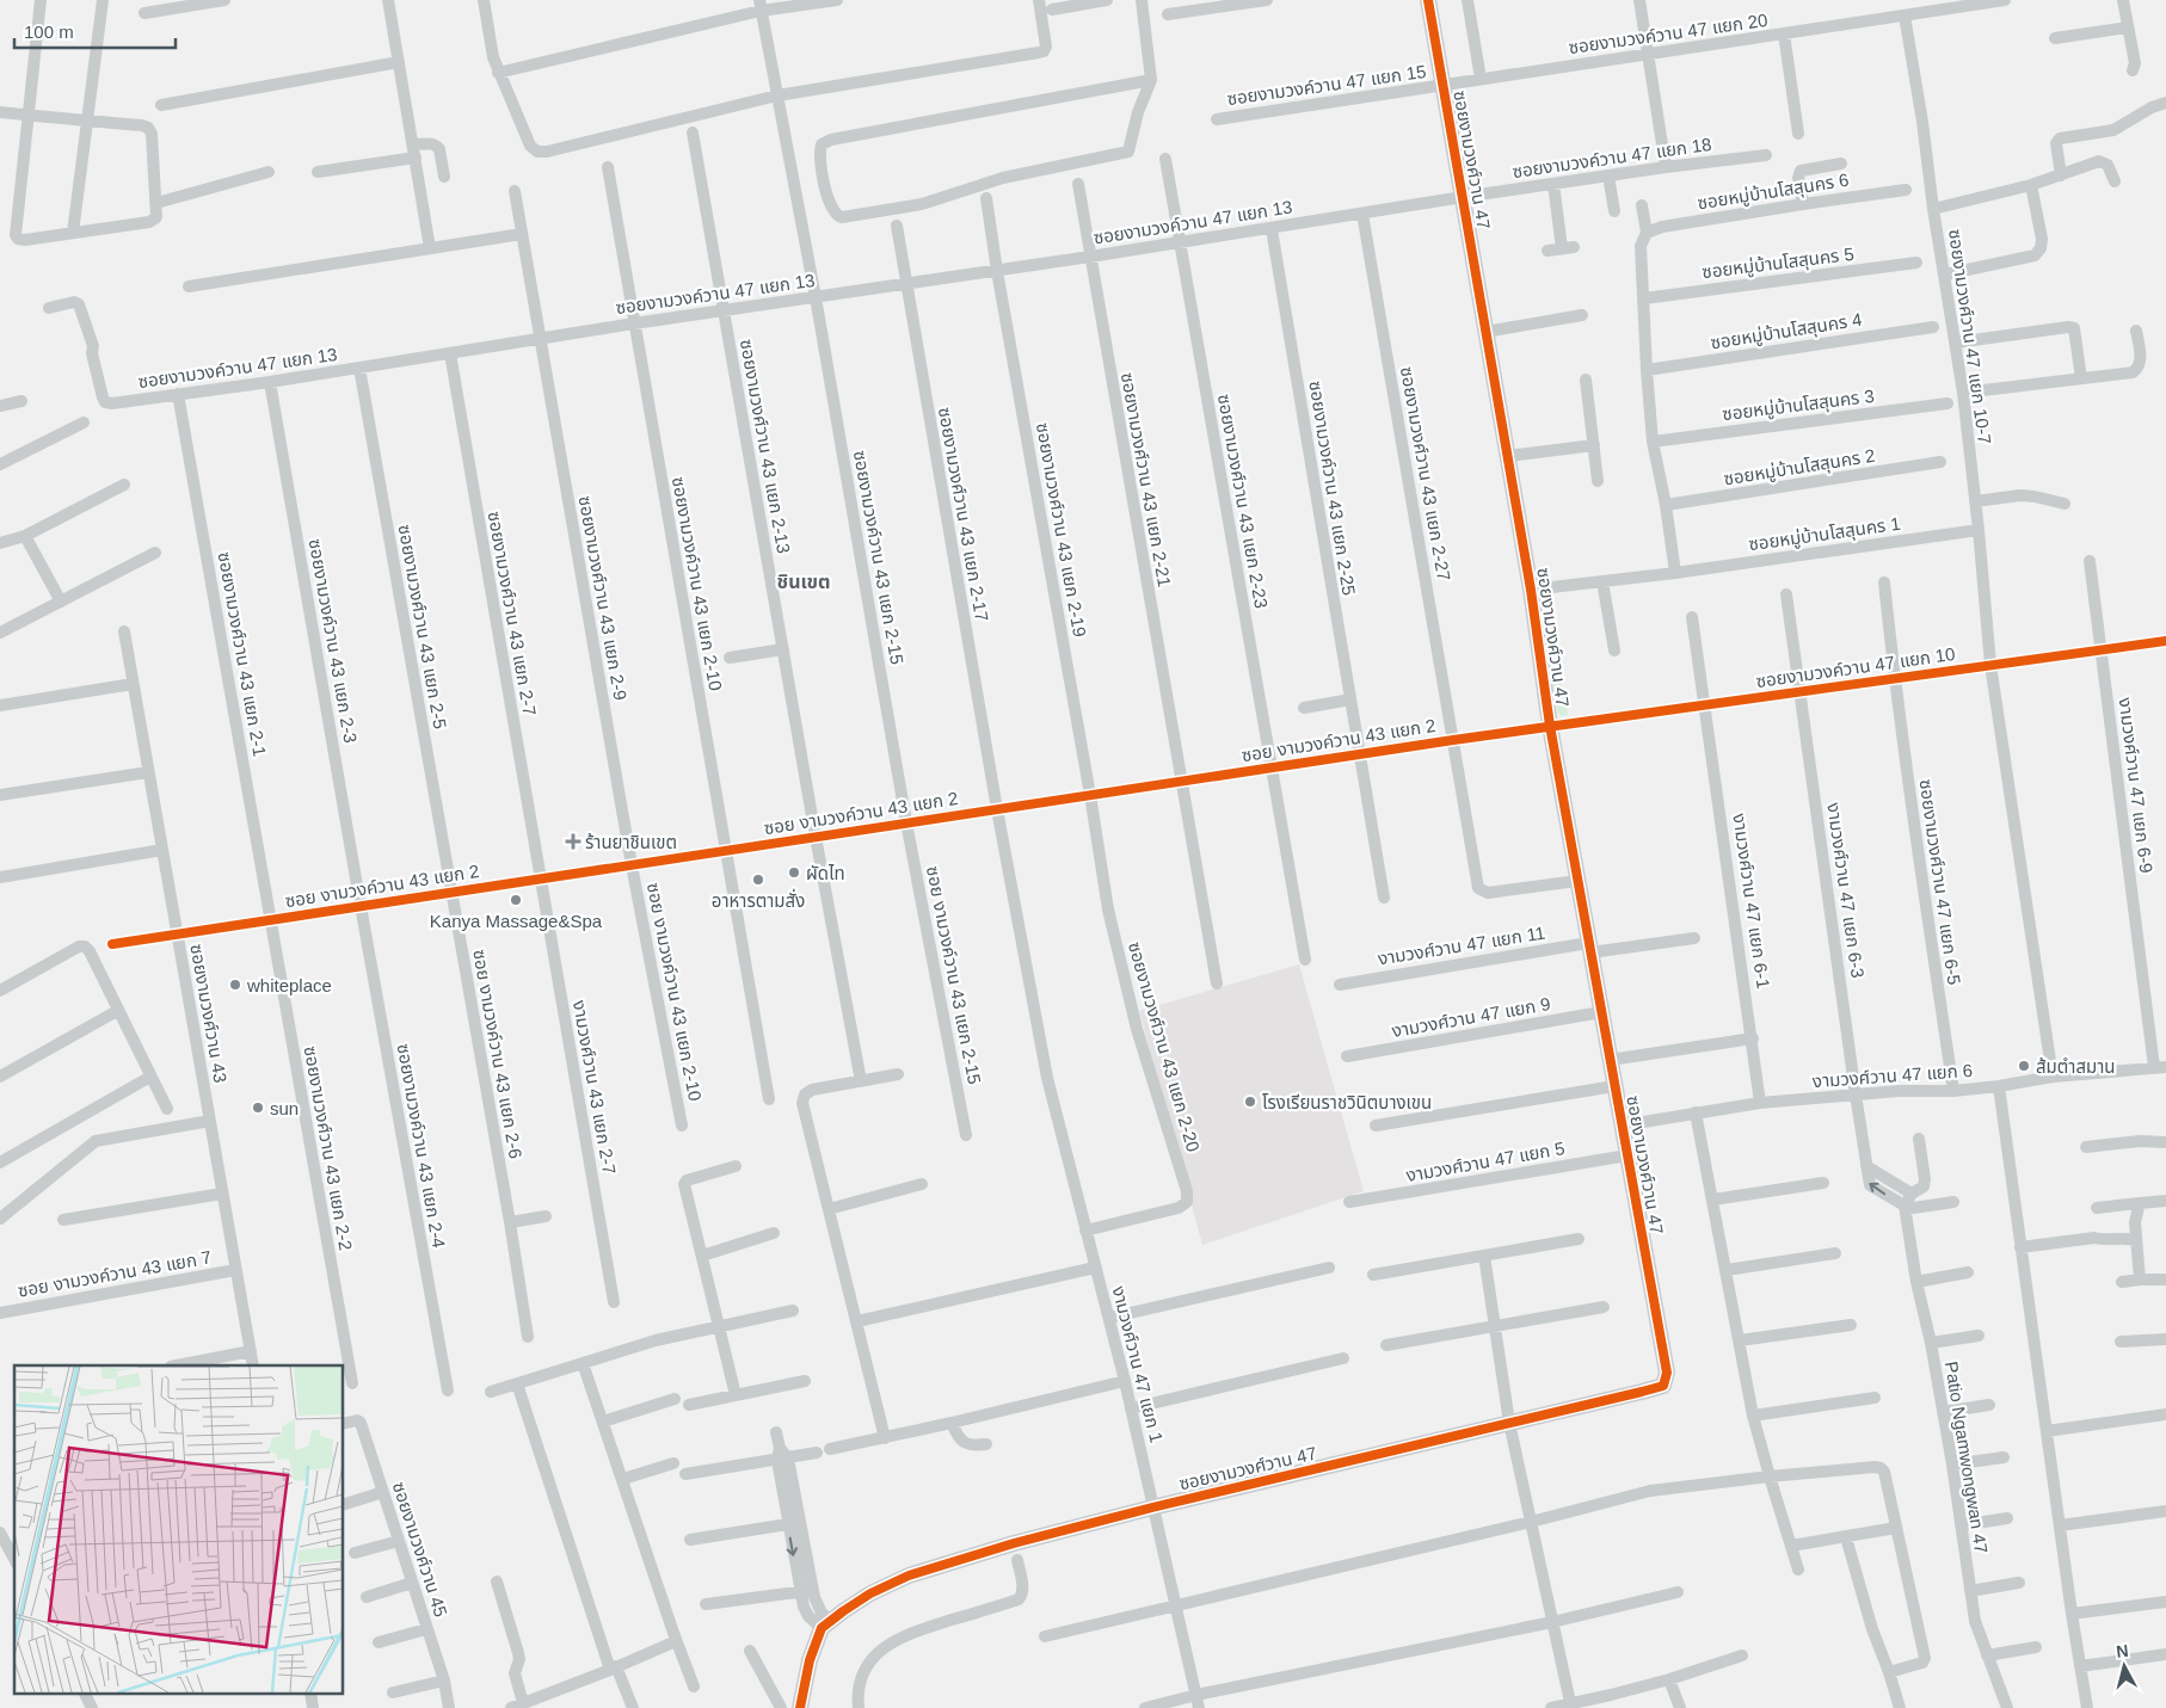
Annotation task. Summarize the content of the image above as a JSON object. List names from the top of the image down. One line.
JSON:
{"streets":{"street":["ซอยงามวงค์วาน 47 แยก 20","ซอยงามวงค์วาน 47 แยก 15","ซอยงามวงค์วาน 47 แยก 18","ซอยงามวงศ์วาน 47","ซอยหมู่บ้านโสสุนคร 6","ซอยงามวงค์วาน 47 แยก 13","ซอยหมู่บ้านโสสุนคร 5","ซอยหมู่บ้านโสสุนคร 4","ซอยงามวงศ์วาน 47 แยก 10-7","ซอยหมู่บ้านโสสุนคร 3","ซอยงามวงศ์วาน 43 แยก 2-13","ซอยหมู่บ้านโสสุนคร 2","ซอยงามวงศ์วาน 43 แยก 2-27","ซอยงามวงศ์วาน 43 แยก 2-21","ซอยงามวงค์วาน 43 แยก 2-25","ซอยงามวงศ์วาน 43 แยก 2-23","ซอยงามวงศ์วาน 43 แยก 2-17","ซอยงามวงศ์วาน 43 แยก 2-19","ซอยหมู่บ้านโสสุนคร 1","ซอยงามวงค์วาน 43 แยก 2-15","ซอยงามวงค์วาน 43 แยก 2-10","ซอยงามวงศ์วาน 43 แยก 2-9","ซอยงามวงศ์วาน 43 แยก 2-7","ซอยงามวงศ์วาน 43 แยก 2-5","ซอยงามวงค์วาน 43 แยก 2-3","ซอยงามวงศ์วาน 43 แยก 2-1","ซอยงามวงค์วาน 47 แยก 10","ซอย งามวงค์วาน 43 แยก 2","งามวงศ์วาน 47 แยก 6-9","ซอยงามวงศ์วาน 47 แยก 6-5","งามวงศ์วาน 47 แยก 6-3","งามวงศ์วาน 47 แยก 6-1","งามวงศ์วาน 47 แยก 11","ซอย งามวงค์วาน 43 แยก 2-15","ซอย งามวงค์วาน 43 แยก 2-10","ซอยงามวงศ์วาน 43","งามวงศ์วาน 47 แยก 9","ซอยงามวงศ์วาน 43 แยก 2-20","ซอย งามวงค์วาน 43 แยก 2-6","งามวงศ์วาน 47 แยก 6","งามวงศ์วาน 43 แยก 2-7","ซอยงามวงค์วาน 43 แยก 2-4","ซอยงามวงศ์วาน 43 แยก 2-2","งามวงศ์วาน 47 แยก 5","ซอย งามวงค์วาน 43 แยก 7","งามวงศ์วาน 47 แยก 1","Patio Ngamwongwan 47","ซอยงามวงศ์วาน 45"]},"crossings":[["ซอยงามวงค์วาน 47 แยก 20","ซอยงามวงค์วาน 47 แยก 15"],["ซอยงามวงค์วาน 47 แยก 20","ซอยงามวงศ์วาน 47"],["ซอยงามวงค์วาน 47 แยก 20","ซอยงามวงศ์วาน 47 แยก 10-7"],["ซอยงามวงค์วาน 47 แยก 15","ซอยงามวงศ์วาน 47"],["ซอยงามวงค์วาน 47 แยก 18","ซอยงามวงศ์วาน 47"],["ซอยงามวงค์วาน 47 แยก 18","ซอยงามวงค์วาน 47 แยก 13"],["ซอยงามวงศ์วาน 47","ซอยงามวงค์วาน 47 แยก 13"],["ซอยงามวงศ์วาน 47","ซอยงามวงศ์วาน 43 แยก 2-27"],["ซอยงามวงศ์วาน 47","ซอยหมู่บ้านโสสุนคร 1"],["ซอยงามวงศ์วาน 47","ซอยงามวงค์วาน 47 แยก 10"],["ซอยงามวงศ์วาน 47","ซอย งามวงค์วาน 43 แยก 2"],["ซอยงามวงศ์วาน 47","งามวงศ์วาน 47 แยก 11"],["ซอยงามวงศ์วาน 47","งามวงศ์วาน 47 แยก 9"],["ซอยงามวงศ์วาน 47","งามวงศ์วาน 47 แยก 6"],["ซอยงามวงศ์วาน 47","งามวงศ์วาน 47 แยก 5"],["ซอยงามวงศ์วาน 47","งามวงศ์วาน 47 แยก 1"],["ซอยงามวงค์วาน 47 แยก 13","ซอยงามวงศ์วาน 43 แยก 2-13"],["ซอยงามวงค์วาน 47 แยก 13","ซอยงามวงศ์วาน 43 แยก 2-27"],["ซอยงามวงค์วาน 47 แยก 13","ซอยงามวงศ์วาน 43 แยก 2-21"],["ซอยงามวงค์วาน 47 แยก 13","ซอยงามวงค์วาน 43 แยก 2-25"],["ซอยงามวงค์วาน 47 แยก 13","ซอยงามวงศ์วาน 43 แยก 2-23"],["ซอยงามวงค์วาน 47 แยก 13","ซอยงามวงศ์วาน 43 แยก 2-17"],["ซอยงามวงค์วาน 47 แยก 13","ซอยงามวงศ์วาน 43 แยก 2-19"],["ซอยงามวงค์วาน 47 แยก 13","ซอยงามวงค์วาน 43 แยก 2-15"],["ซอยงามวงค์วาน 47 แยก 13","ซอยงามวงค์วาน 43 แยก 2-10"],["ซอยงามวงค์วาน 47 แยก 13","ซอยงามวงศ์วาน 43 แยก 2-9"],["ซอยงามวงค์วาน 47 แยก 13","ซอยงามวงศ์วาน 43 แยก 2-7"],["ซอยงามวงค์วาน 47 แยก 13","ซอยงามวงศ์วาน 43 แยก 2-5"],["ซอยงามวงค์วาน 47 แยก 13","ซอยงามวงค์วาน 43 แยก 2-3"],["ซอยงามวงค์วาน 47 แยก 13","ซอยงามวงศ์วาน 43 แยก 2-1"],["ซอยงามวงศ์วาน 47 แยก 10-7","ซอยหมู่บ้านโสสุนคร 1"],["ซอยงามวงศ์วาน 47 แยก 10-7","ซอยงามวงค์วาน 47 แยก 10"],["ซอยงามวงศ์วาน 47 แยก 10-7","งามวงศ์วาน 47 แยก 6"],["ซอยงามวงศ์วาน 43 แยก 2-13","ซอย งามวงค์วาน 43 แยก 2"],["ซอยงามวงศ์วาน 43 แยก 2-27","ซอย งามวงค์วาน 43 แยก 2"],["ซอยงามวงศ์วาน 43 แยก 2-21","ซอย งามวงค์วาน 43 แยก 2"],["ซอยงามวงค์วาน 43 แยก 2-25","ซอย งามวงค์วาน 43 แยก 2"],["ซอยงามวงศ์วาน 43 แยก 2-23","ซอย งามวงค์วาน 43 แยก 2"],["ซอยงามวงศ์วาน 43 แยก 2-17","ซอย งามวงค์วาน 43 แยก 2"],["ซอยงามวงศ์วาน 43 แยก 2-17","ซอยงามวงศ์วาน 43 แยก 2-20"],["ซอยงามวงศ์วาน 43 แยก 2-17","งามวงศ์วาน 47 แยก 1"],["ซอยงามวงศ์วาน 43 แยก 2-19","ซอย งามวงค์วาน 43 แยก 2"],["ซอยงามวงศ์วาน 43 แยก 2-19","ซอยงามวงศ์วาน 43 แยก 2-20"],["ซอยงามวงค์วาน 43 แยก 2-15","ซอย งามวงค์วาน 43 แยก 2"],["ซอยงามวงค์วาน 43 แยก 2-15","ซอย งามวงค์วาน 43 แยก 2-15"],["ซอยงามวงค์วาน 43 แยก 2-10","ซอย งามวงค์วาน 43 แยก 2"],["ซอยงามวงศ์วาน 43 แยก 2-9","ซอย งามวงค์วาน 43 แยก 2"],["ซอยงามวงศ์วาน 43 แยก 2-9","ซอย งามวงค์วาน 43 แยก 2-10"],["ซอยงามวงศ์วาน 43 แยก 2-7","ซอย งามวงค์วาน 43 แยก 2"],["ซอยงามวงศ์วาน 43 แยก 2-7","งามวงศ์วาน 43 แยก 2-7"],["ซอยงามวงศ์วาน 43 แยก 2-5","ซอย งามวงค์วาน 43 แยก 2"],["ซอยงามวงศ์วาน 43 แยก 2-5","ซอย งามวงค์วาน 43 แยก 2-6"],["ซอยงามวงค์วาน 43 แยก 2-3","ซอย งามวงค์วาน 43 แยก 2"],["ซอยงามวงค์วาน 43 แยก 2-3","ซอยงามวงค์วาน 43 แยก 2-4"],["ซอยงามวงศ์วาน 43 แยก 2-1","ซอย งามวงค์วาน 43 แยก 2"],["ซอยงามวงศ์วาน 43 แยก 2-1","ซอยงามวงศ์วาน 43 แยก 2-2"],["ซอยงามวงค์วาน 47 แยก 10","ซอย งามวงค์วาน 43 แยก 2"],["ซอยงามวงค์วาน 47 แยก 10","งามวงศ์วาน 47 แยก 6-9"],["ซอยงามวงค์วาน 47 แยก 10","ซอยงามวงศ์วาน 47 แยก 6-5"],["ซอยงามวงค์วาน 47 แยก 10","งามวงศ์วาน 47 แยก 6-3"],["ซอยงามวงค์วาน 47 แยก 10","งามวงศ์วาน 47 แยก 6-1"],["ซอย งามวงค์วาน 43 แยก 2","ซอย งามวงค์วาน 43 แยก 2-15"],["ซอย งามวงค์วาน 43 แยก 2","ซอย งามวงค์วาน 43 แยก 2-10"],["ซอย งามวงค์วาน 43 แยก 2","ซอยงามวงศ์วาน 43"],["ซอย งามวงค์วาน 43 แยก 2","ซอยงามวงศ์วาน 43 แยก 2-20"],["ซอย งามวงค์วาน 43 แยก 2","ซอย งามวงค์วาน 43 แยก 2-6"],["ซอย งามวงค์วาน 43 แยก 2","งามวงศ์วาน 43 แยก 2-7"],["ซอย งามวงค์วาน 43 แยก 2","ซอยงามวงค์วาน 43 แยก 2-4"],["ซอย งามวงค์วาน 43 แยก 2","ซอยงามวงศ์วาน 43 แยก 2-2"],["งามวงศ์วาน 47 แยก 6-9","งามวงศ์วาน 47 แยก 6"],["ซอยงามวงศ์วาน 47 แยก 6-5","งามวงศ์วาน 47 แยก 6"],["งามวงศ์วาน 47 แยก 6-3","งามวงศ์วาน 47 แยก 6"],["งามวงศ์วาน 47 แยก 6-1","งามวงศ์วาน 47 แยก 6"],["ซอยงามวงศ์วาน 43","ซอย งามวงค์วาน 43 แยก 7"],["ซอยงามวงศ์วาน 43 แยก 2-20","งามวงศ์วาน 47 แยก 1"]],"districts":["ชินเขต"],"places":{"health":["ร้านยาชินเขต"],"other":["ผัดไท","อาหารตามสั่ง","Kanya Massage&Spa","whiteplace","ส้มตำสมาน","โรงเรียนราชวินิตบางเขน","sun"]},"scale_bar":"100 m","north":"top"}
